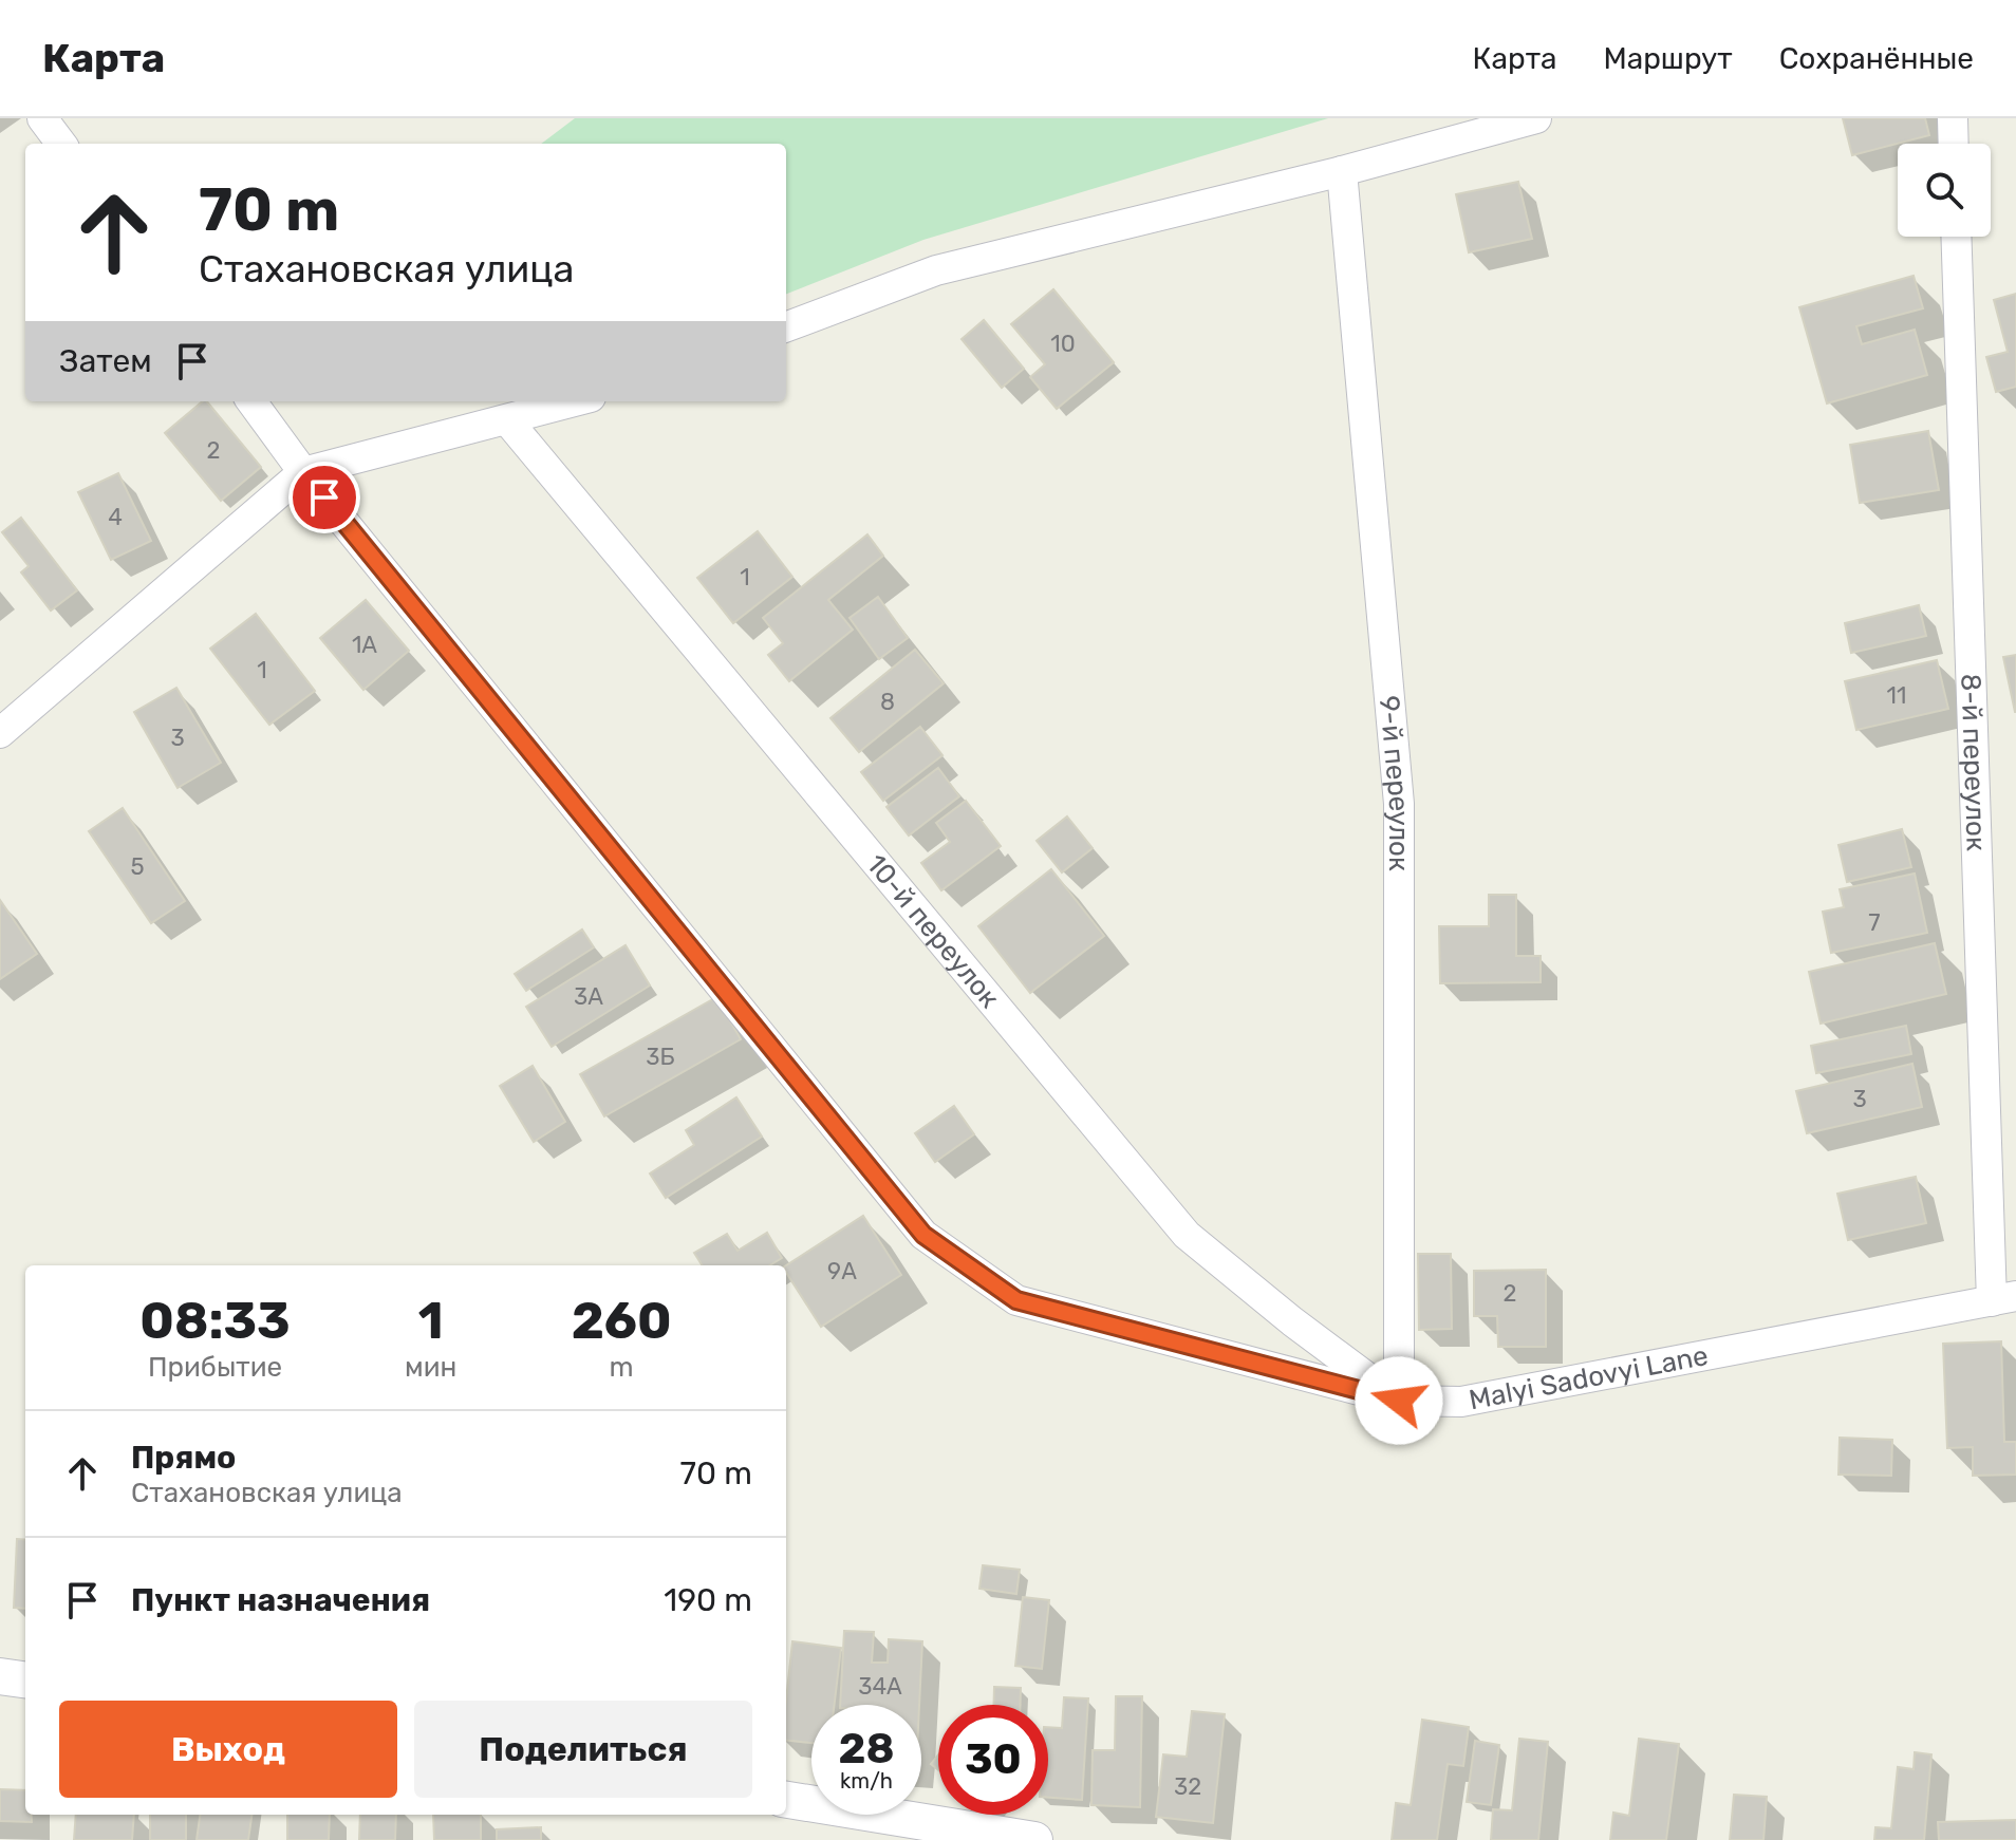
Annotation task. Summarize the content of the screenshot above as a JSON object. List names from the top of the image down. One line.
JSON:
{"streets":{"street":["8-й переулок","9-й переулок","10-й переулок","Malyi Sadovyi Lane"]},"crossings":[["8-й переулок","Malyi Sadovyi Lane"],["9-й переулок","10-й переулок"],["9-й переулок","Malyi Sadovyi Lane"],["10-й переулок","Malyi Sadovyi Lane"]],"house_numbers":["10","2","4","1","1А","1","11","8","3","5","7","3А","3Б","3","9А","2","34А","32"],"page":{"header":"Карта","nav":["Карта","Маршрут","Сохранённые"],"turn":["70 m","Стахановская улица"],"then":"Затем","eta":["08:33","Прибытие","1","мин","260","m"],"list":[{"name":"Прямо","note":"Стахановская улица","value":"70 m"},{"name":"Пункт назначения","value":"190 m"}],"buttons":["Выход","Поделиться"],"speed":"28 km/h","limit":"30"}}
